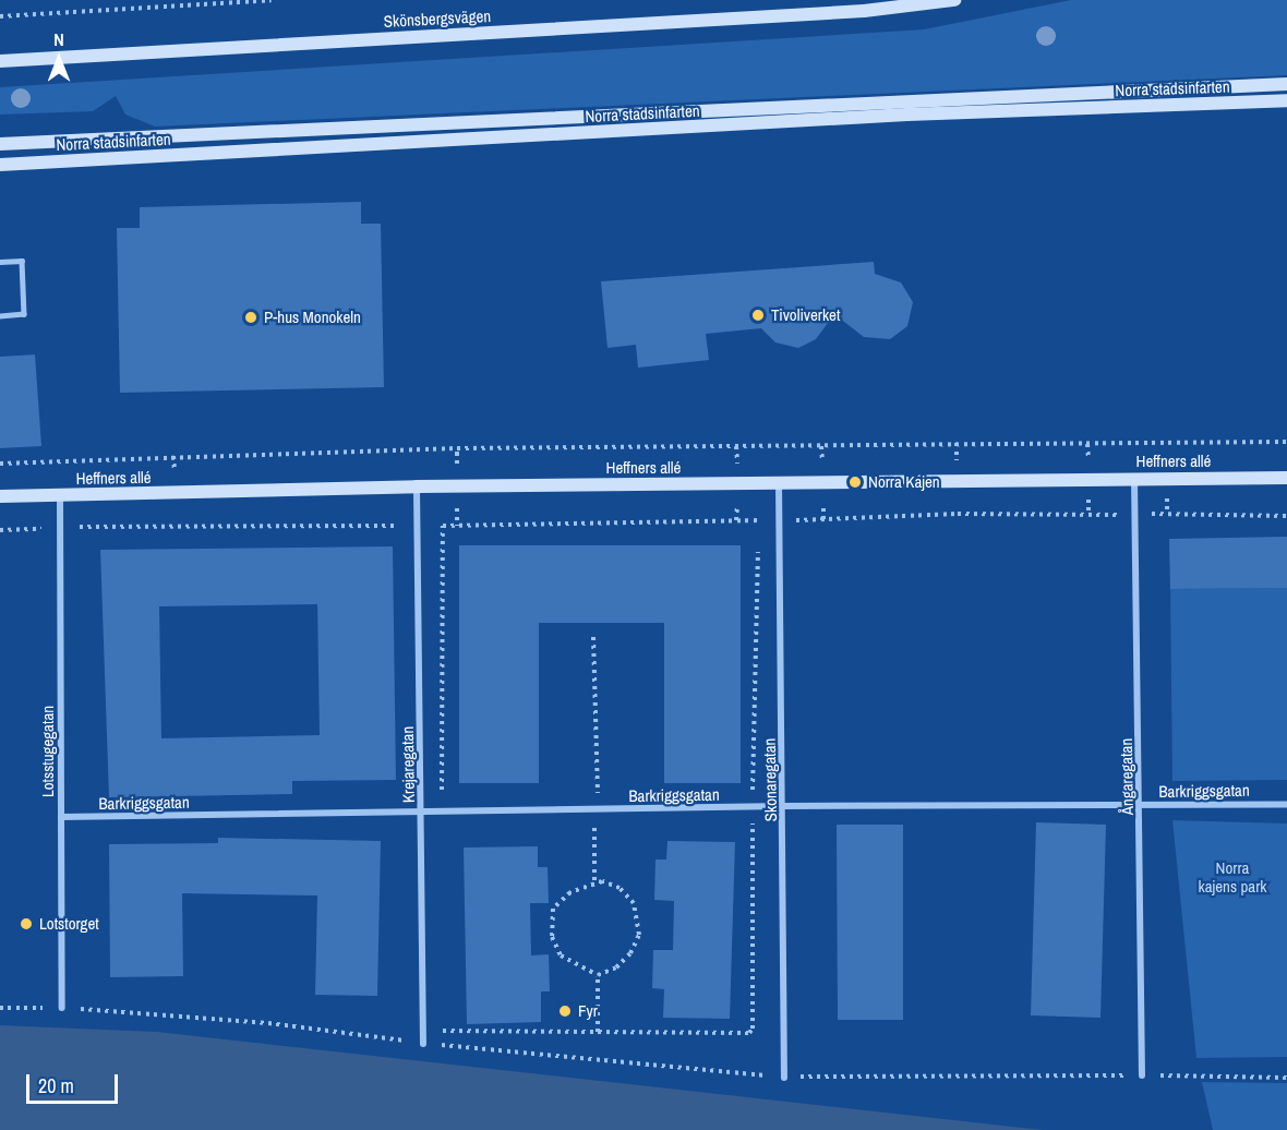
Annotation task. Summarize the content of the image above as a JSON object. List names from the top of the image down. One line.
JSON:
{"streets":{"main road":["Skönsbergsvägen","Norra stadsinfarten","Heffners allé"],"street":["Lotsstugegatan","Krejaregatan","Ångaregatan","Skonaregatan","Barkriggsgatan"]},"crossings":[["Heffners allé","Lotsstugegatan"],["Heffners allé","Krejaregatan"],["Heffners allé","Ångaregatan"],["Heffners allé","Skonaregatan"],["Lotsstugegatan","Barkriggsgatan"],["Krejaregatan","Barkriggsgatan"],["Ångaregatan","Barkriggsgatan"],["Skonaregatan","Barkriggsgatan"]],"parks":["Norra kajens park"],"places":["Tivoliverket","P-hus Monokeln","Norra Kajen","Lotstorget","Fyr"],"scale_bar":"20 m","north":"top"}
